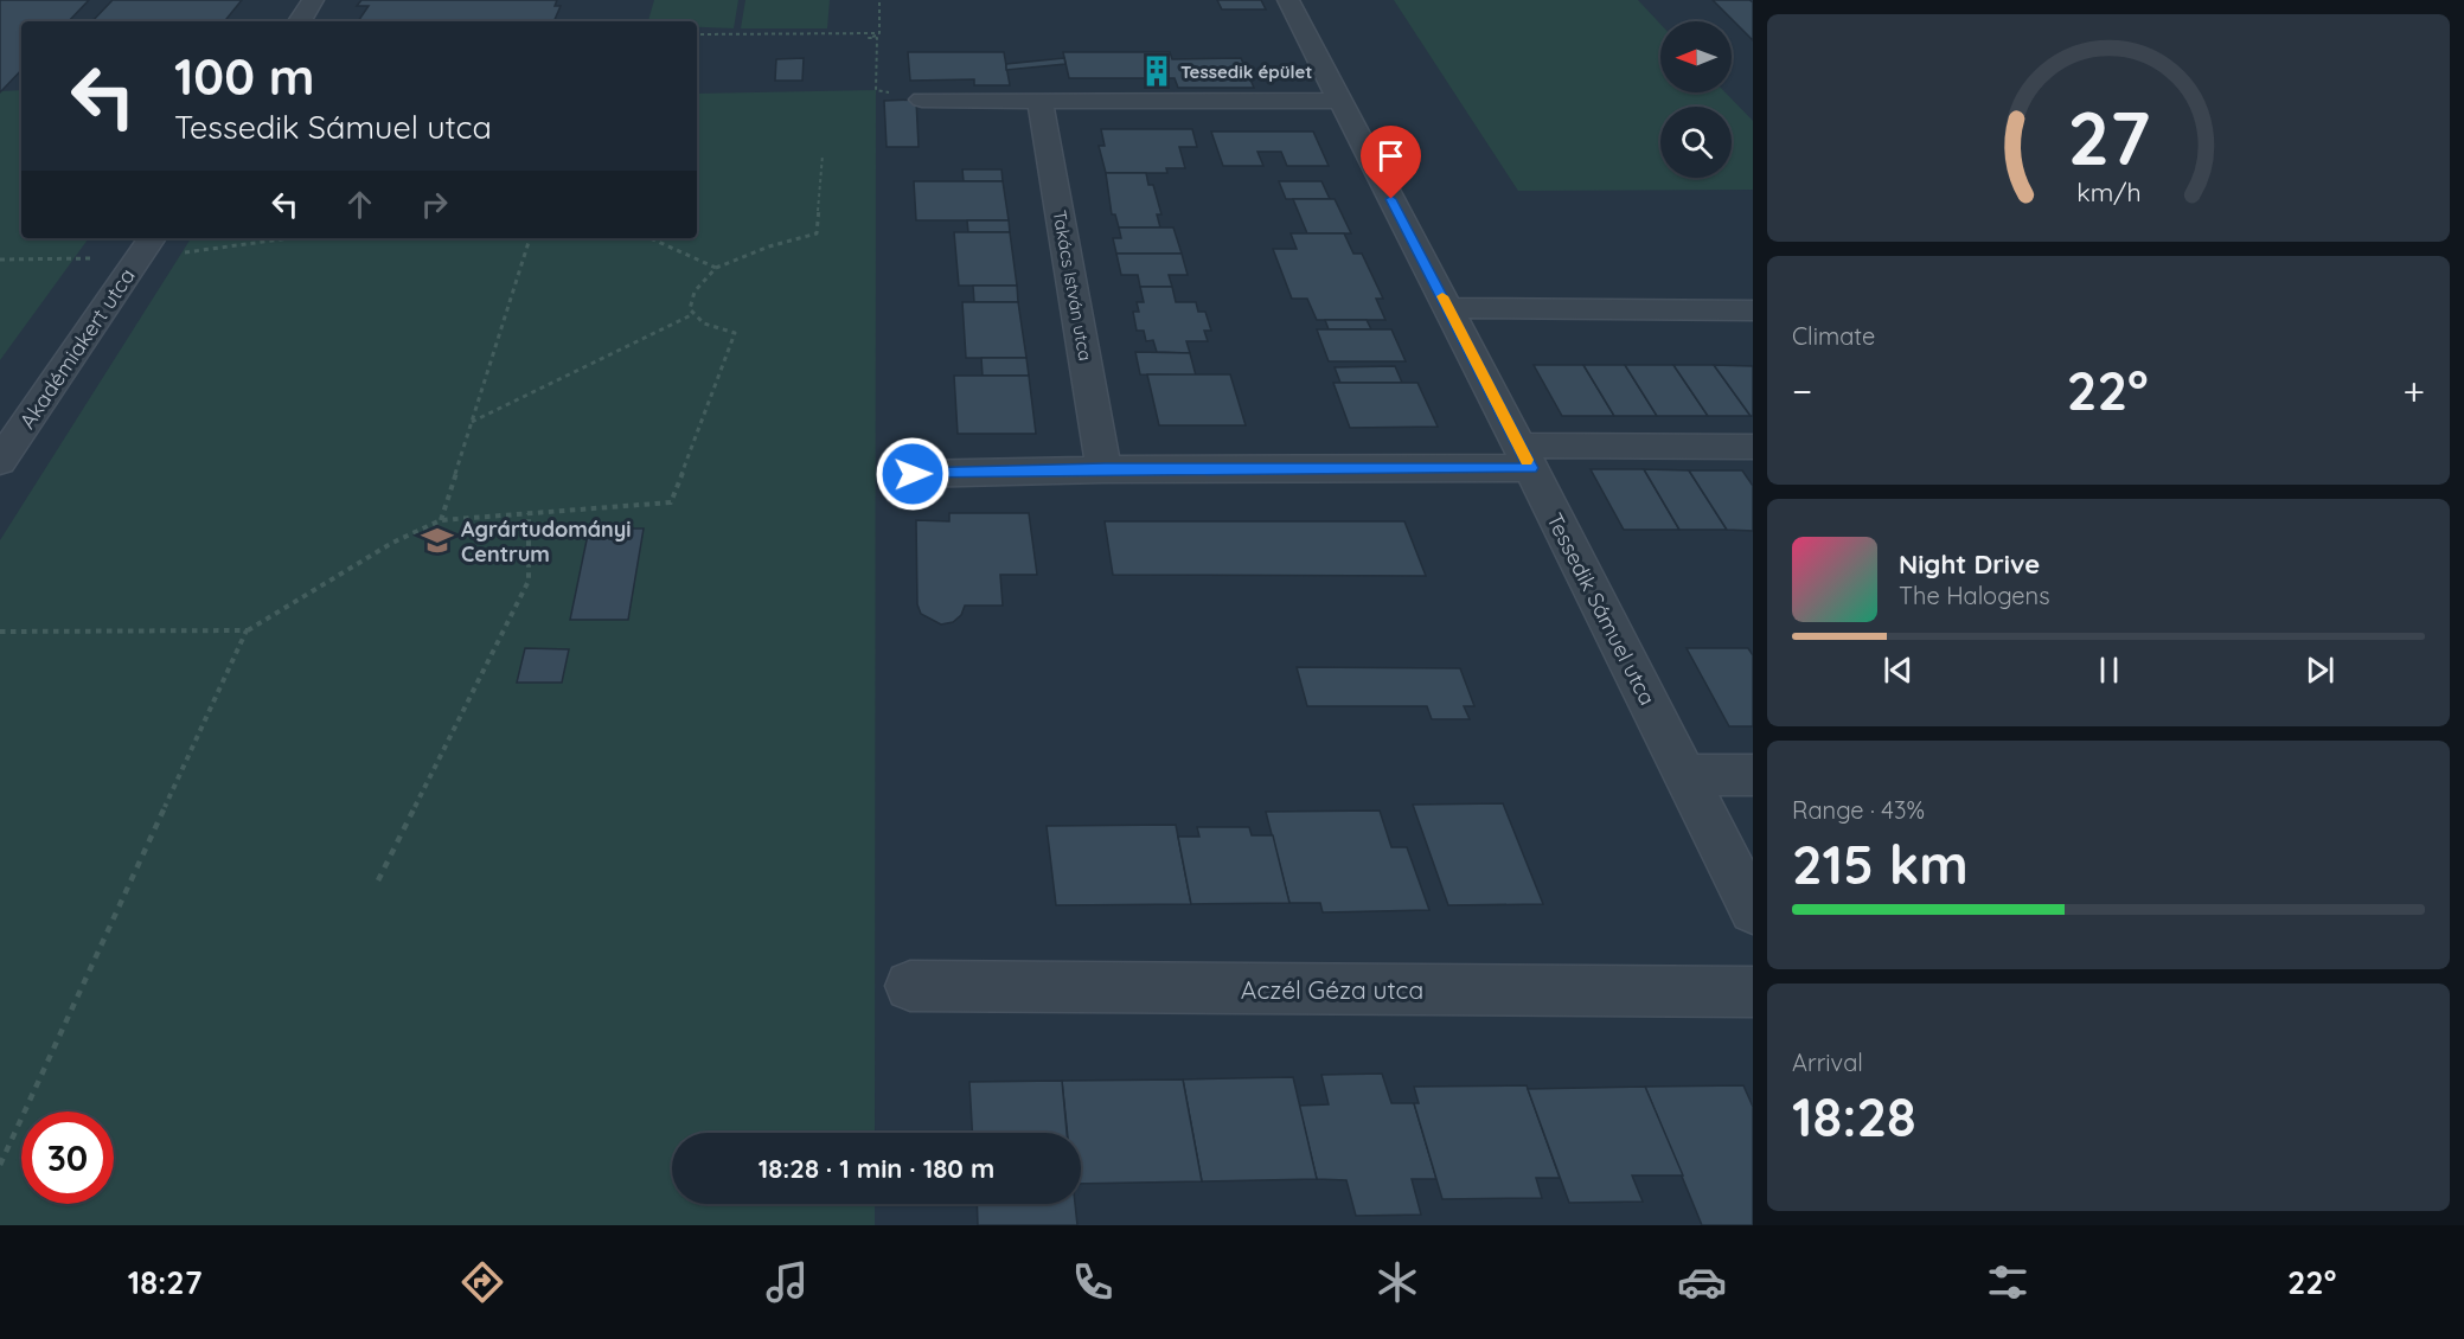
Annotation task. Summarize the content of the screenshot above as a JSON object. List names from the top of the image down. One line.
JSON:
{"streets":{"street":["Takács István utca","Akadémiakert utca","Tessedik Sámuel utca","Aczél Géza utca"]},"places":{"building":["Tessedik épület"],"school or university":["Agrártudományi Centrum"]},"north":"left","page":{"turn":["100 m","Tessedik Sámuel utca"],"tile":["Climate",["Range · 43%","215 km"],["Arrival","18:28"]],"heat":["−","22°","+"],"song":["Night Drive","The Halogens"],"limit":"30","trip":"18:28 · 1 min · 180 m","tabs":["18:27","22°"],"gauge":["27","km/h"]}}
